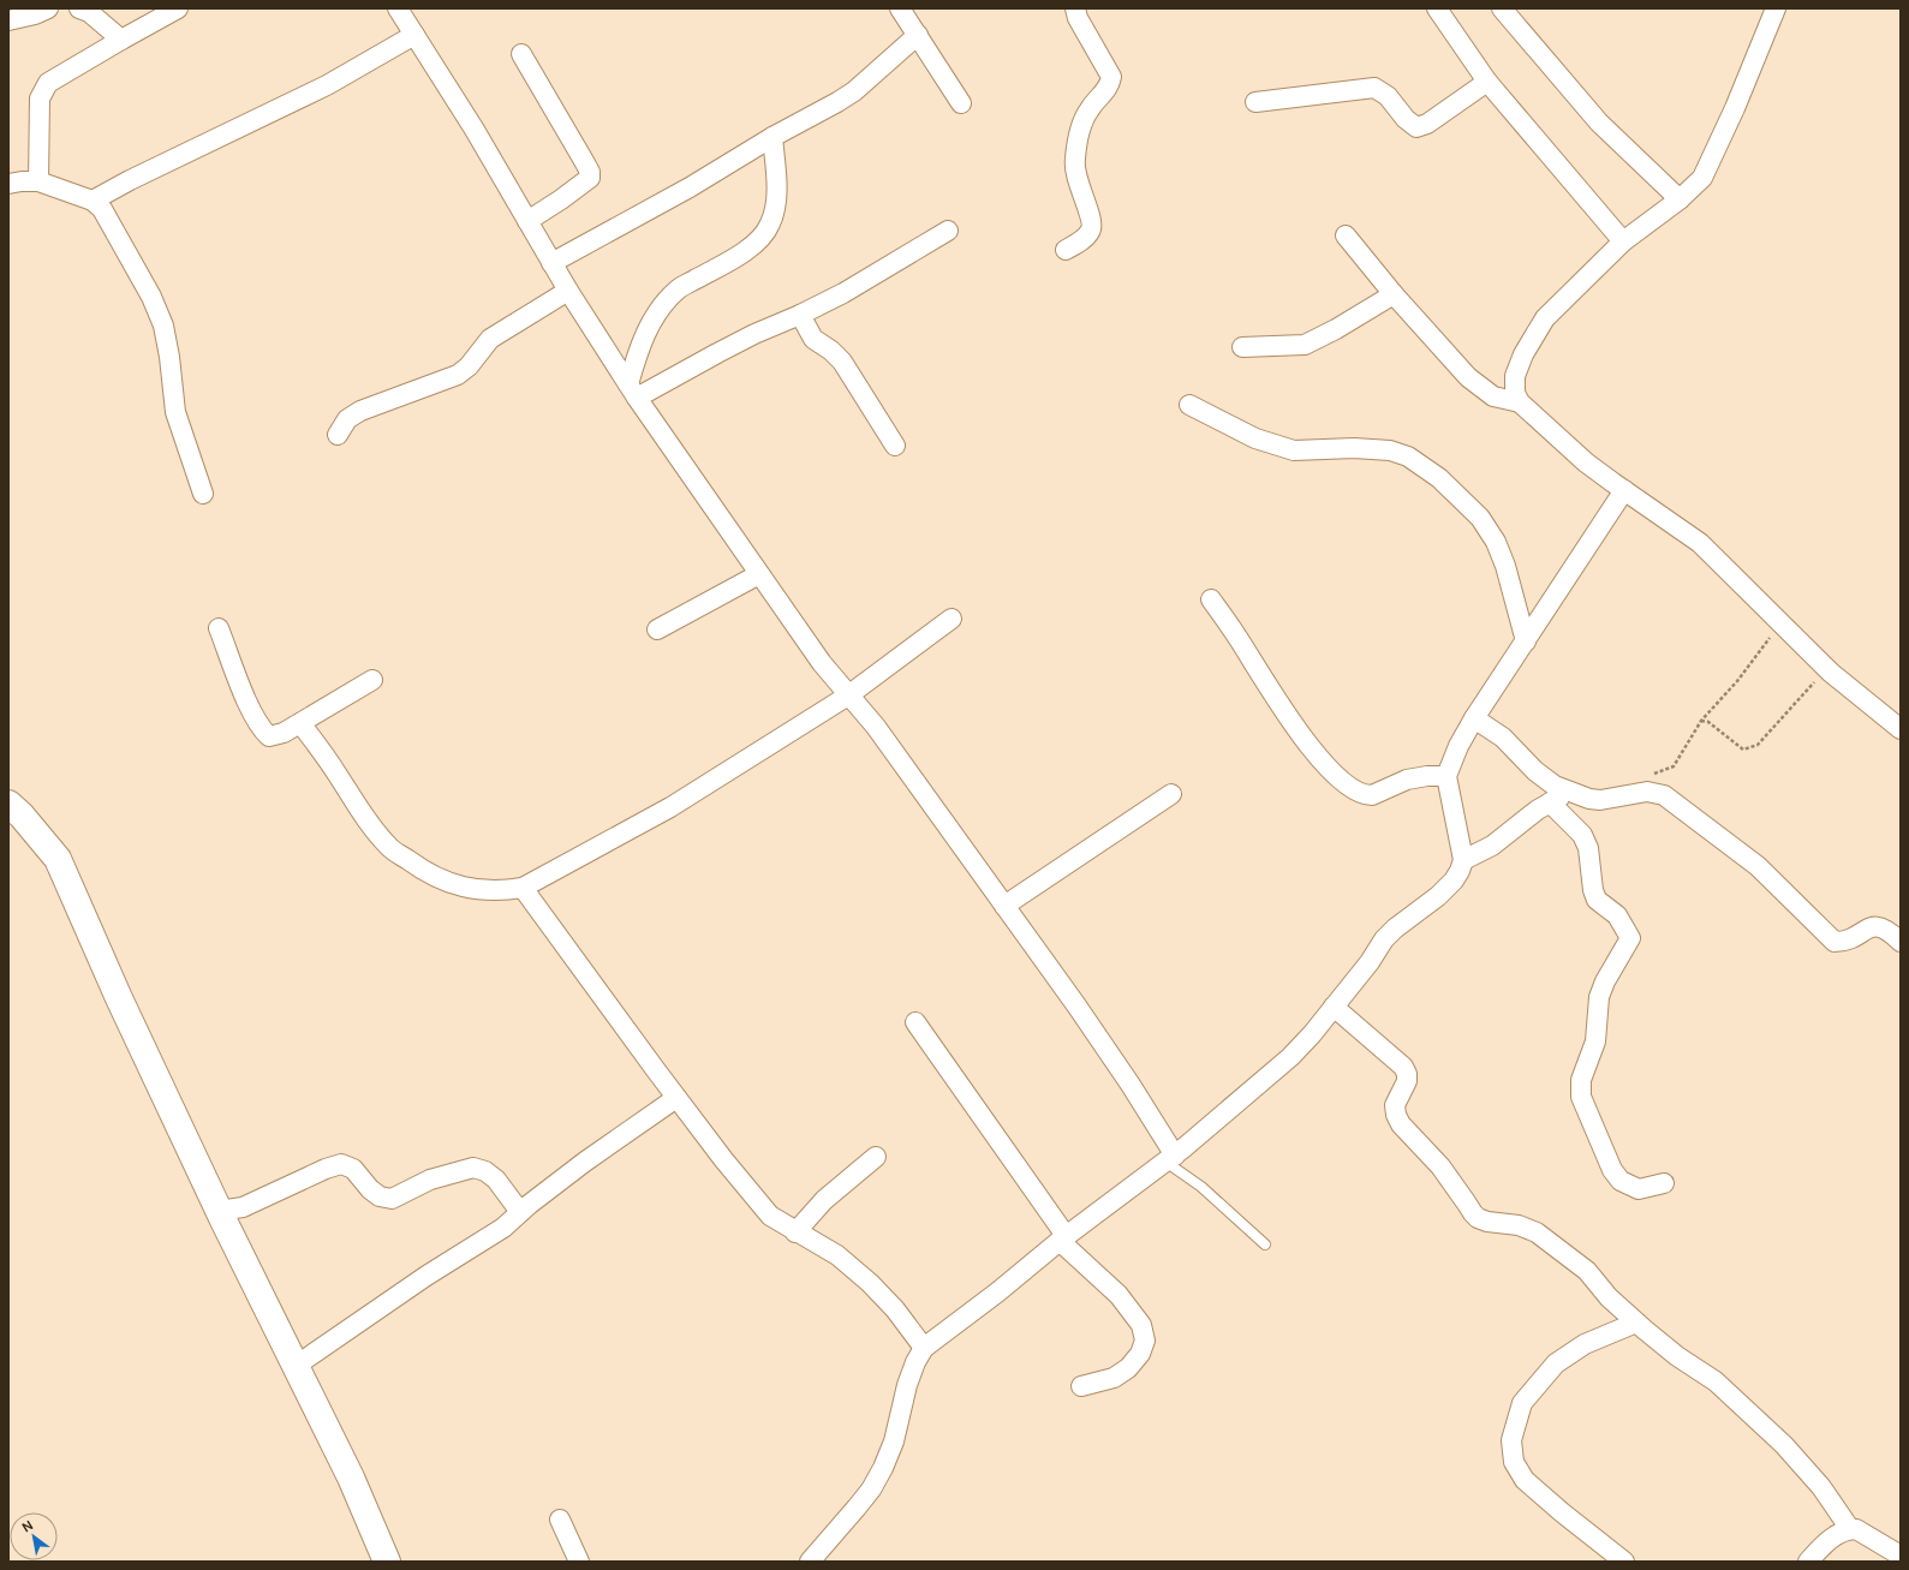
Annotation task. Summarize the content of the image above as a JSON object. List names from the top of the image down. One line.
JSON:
{"north":"top left"}
